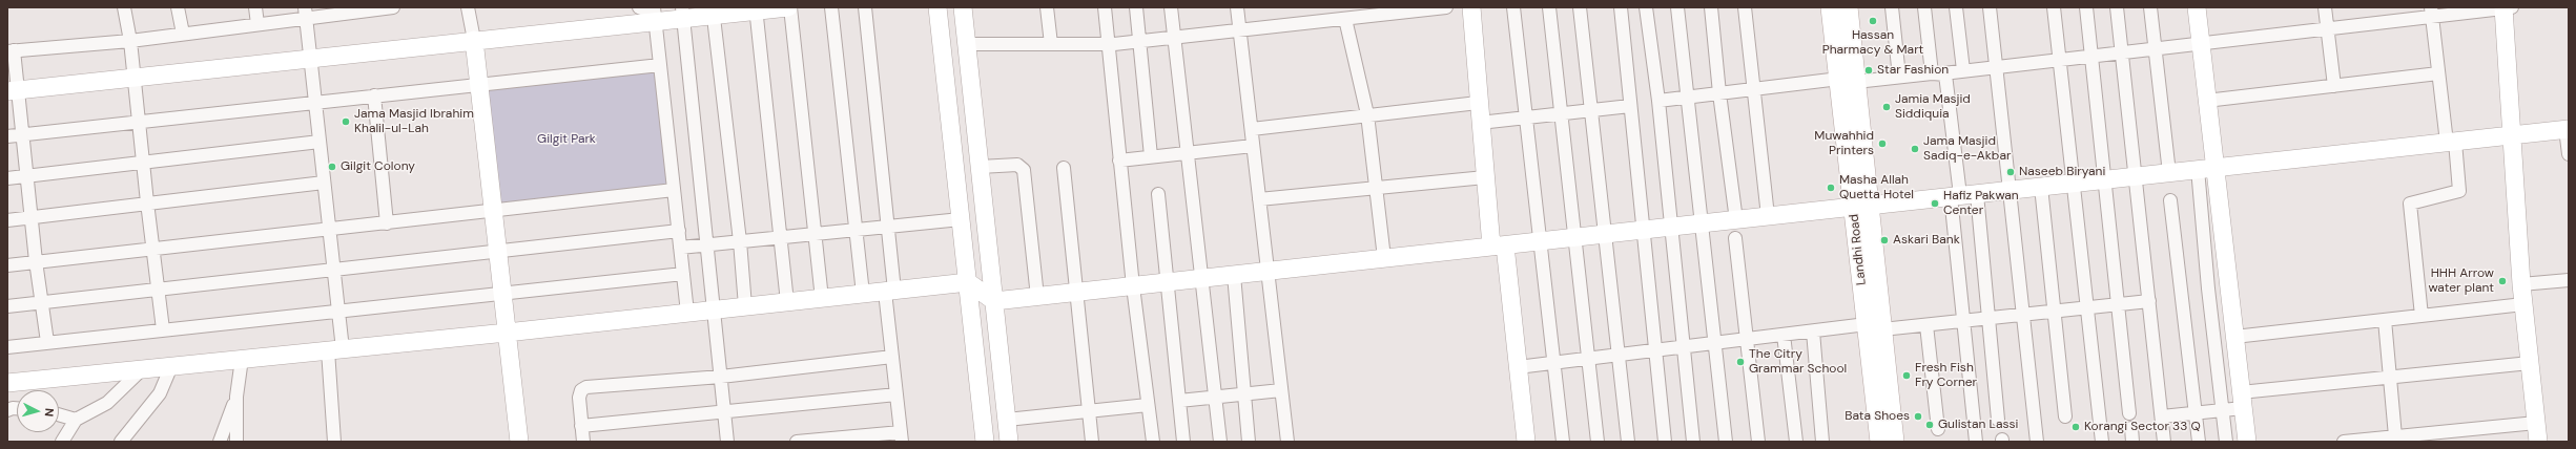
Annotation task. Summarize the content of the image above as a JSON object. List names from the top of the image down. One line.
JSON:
{"streets":{"main road":["Landhi Road"]},"parks":["Gilgit Park"],"places":["Hassan Pharmacy & Mart","Star Fashion","Jamia Masjid Siddiquia","Jama Masjid Ibrahim Khalil-ul-Lah","Muwahhid Printers","Jama Masjid Sadiq-e-Akbar","Gilgit Colony","Naseeb Biryani","Masha Allah Quetta Hotel","Hafiz Pakwan Center","Askari Bank","HHH Arrow water plant","The Citry Grammar School","Fresh Fish Fry Corner","Bata Shoes","Gulistan Lassi","Korangi Sector 33 Q"],"north":"right"}
